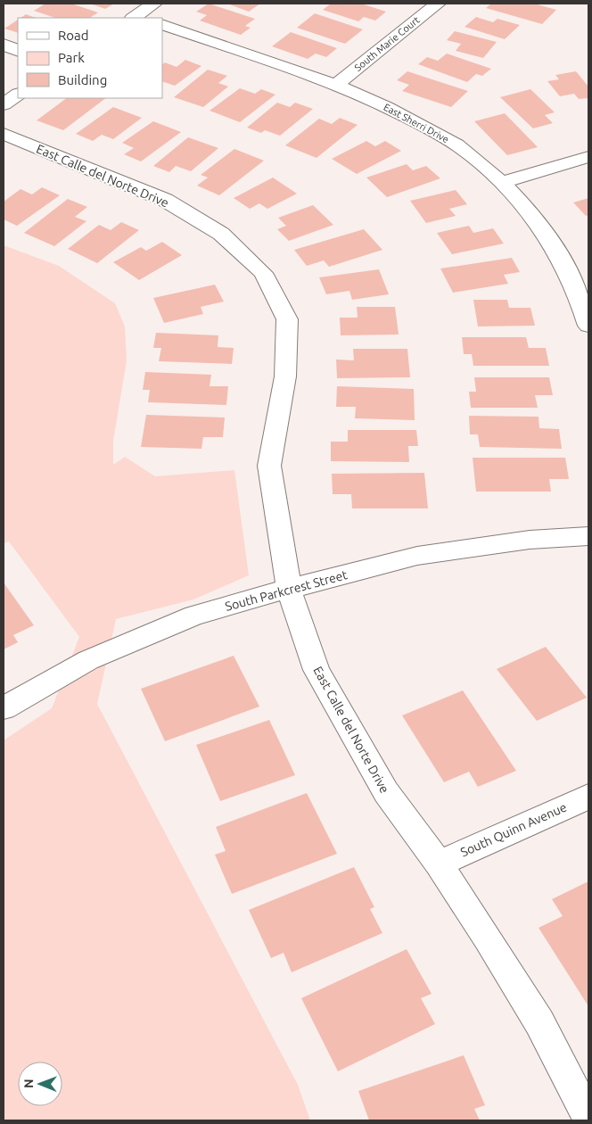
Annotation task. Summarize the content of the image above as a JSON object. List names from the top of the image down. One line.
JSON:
{"streets":{"street":["South Marie Court","East Sherri Drive","East Calle del Norte Drive","South Parkcrest Street","South Quinn Avenue"]},"crossings":[["South Marie Court","East Sherri Drive"],["East Calle del Norte Drive","South Parkcrest Street"],["East Calle del Norte Drive","South Quinn Avenue"]],"legend":["Road","Park","Building"],"north":"left"}
